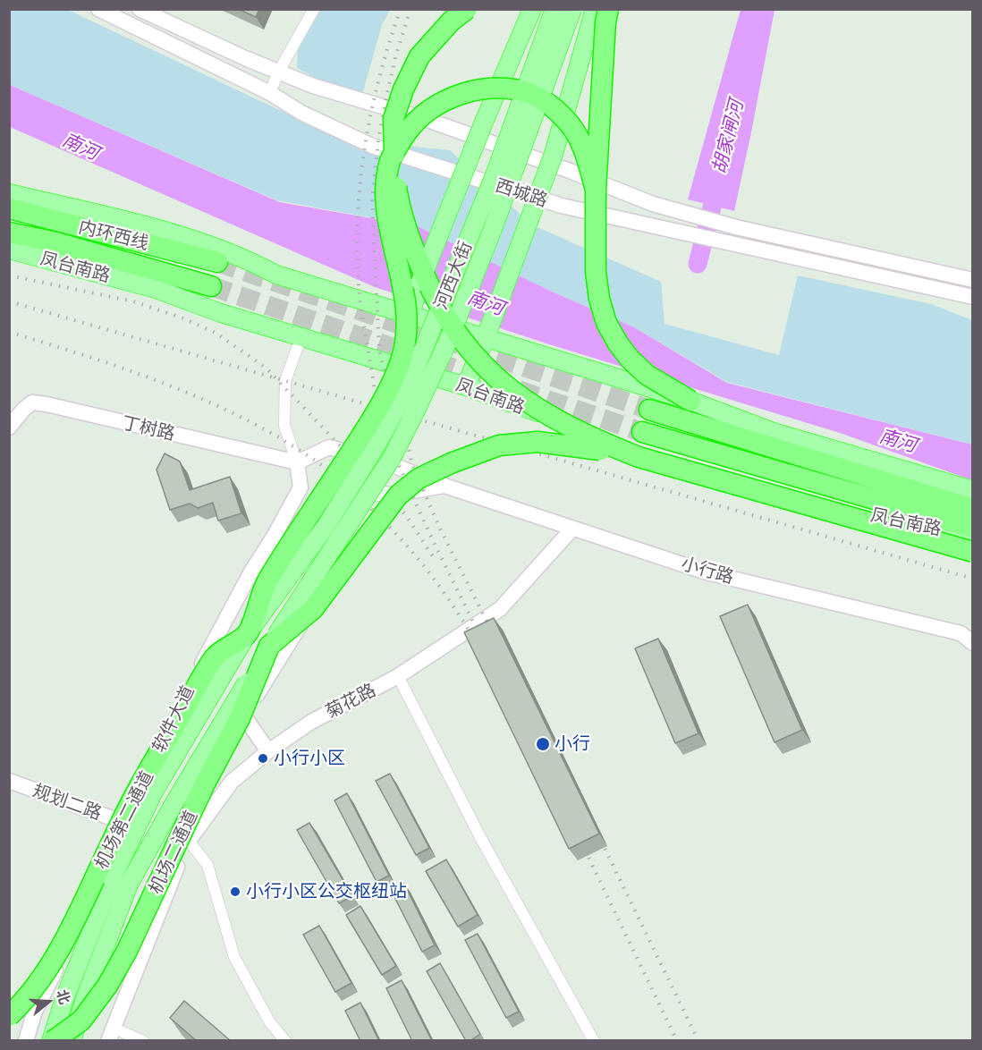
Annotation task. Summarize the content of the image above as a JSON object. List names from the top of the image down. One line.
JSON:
{"streets":{"highway":["内环西线","凤台南路","机场第二通道","机场二通道"],"main road":["河西大街","软件大道"],"street":["西城路","丁树路","小行路","菊花路","规划二路"]},"crossings":[["河西大街","软件大道"],["河西大街","机场二通道"],["丁树路","小行路"],["小行路","菊花路"],["小行路","软件大道"],["软件大道","规划二路"],["软件大道","机场第二通道"],["软件大道","机场二通道"]],"water":["胡家闸河","南河"],"places":["小行","小行小区","小行小区公交枢纽站"],"north":"right"}
